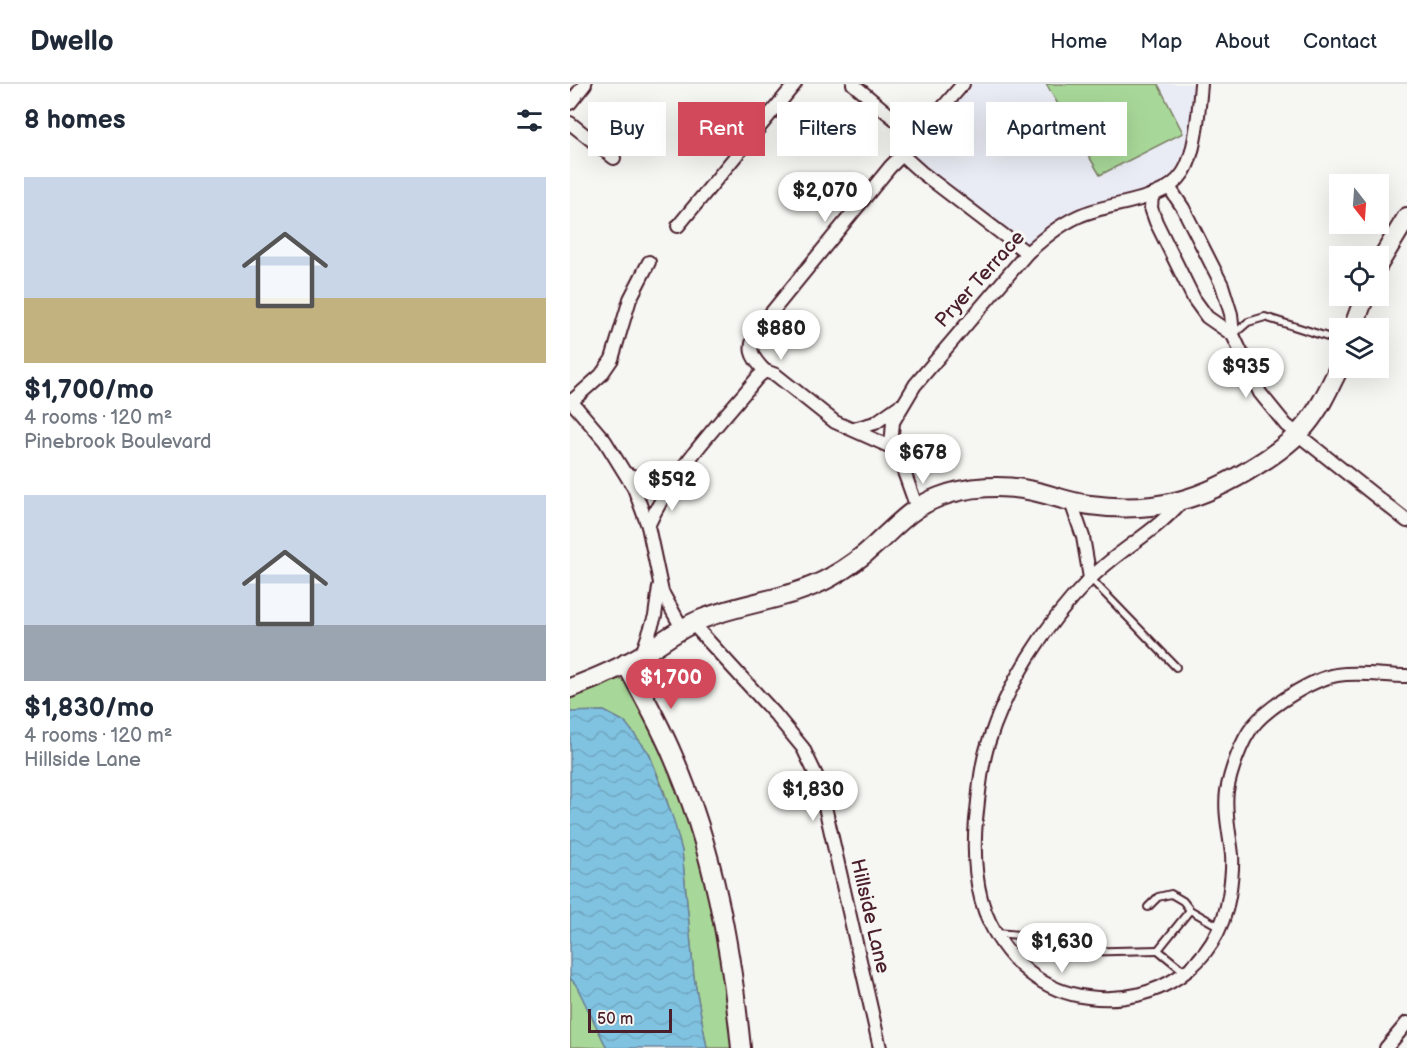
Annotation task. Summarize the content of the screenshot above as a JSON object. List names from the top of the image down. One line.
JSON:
{"streets":{"street":["Pryer Terrace","Hillside Lane"]},"scale_bar":"50 m","north":"bottom","page":{"header":"Dwello","nav":["Home","Map","About","Contact"],"heading":"8 homes","chip":["Buy","Rent","Filters","New","Apartment"],"list":[{"name":"$1,700/mo","note":"4 rooms · 120 m² · Pinebrook Boulevard"},{"name":"$1,830/mo","note":"4 rooms · 120 m² · Hillside Lane"}],"price":["$2,070","$880","$935","$678","$592","$1,700","$1,830","$1,630"],"scale":"50 m"}}
